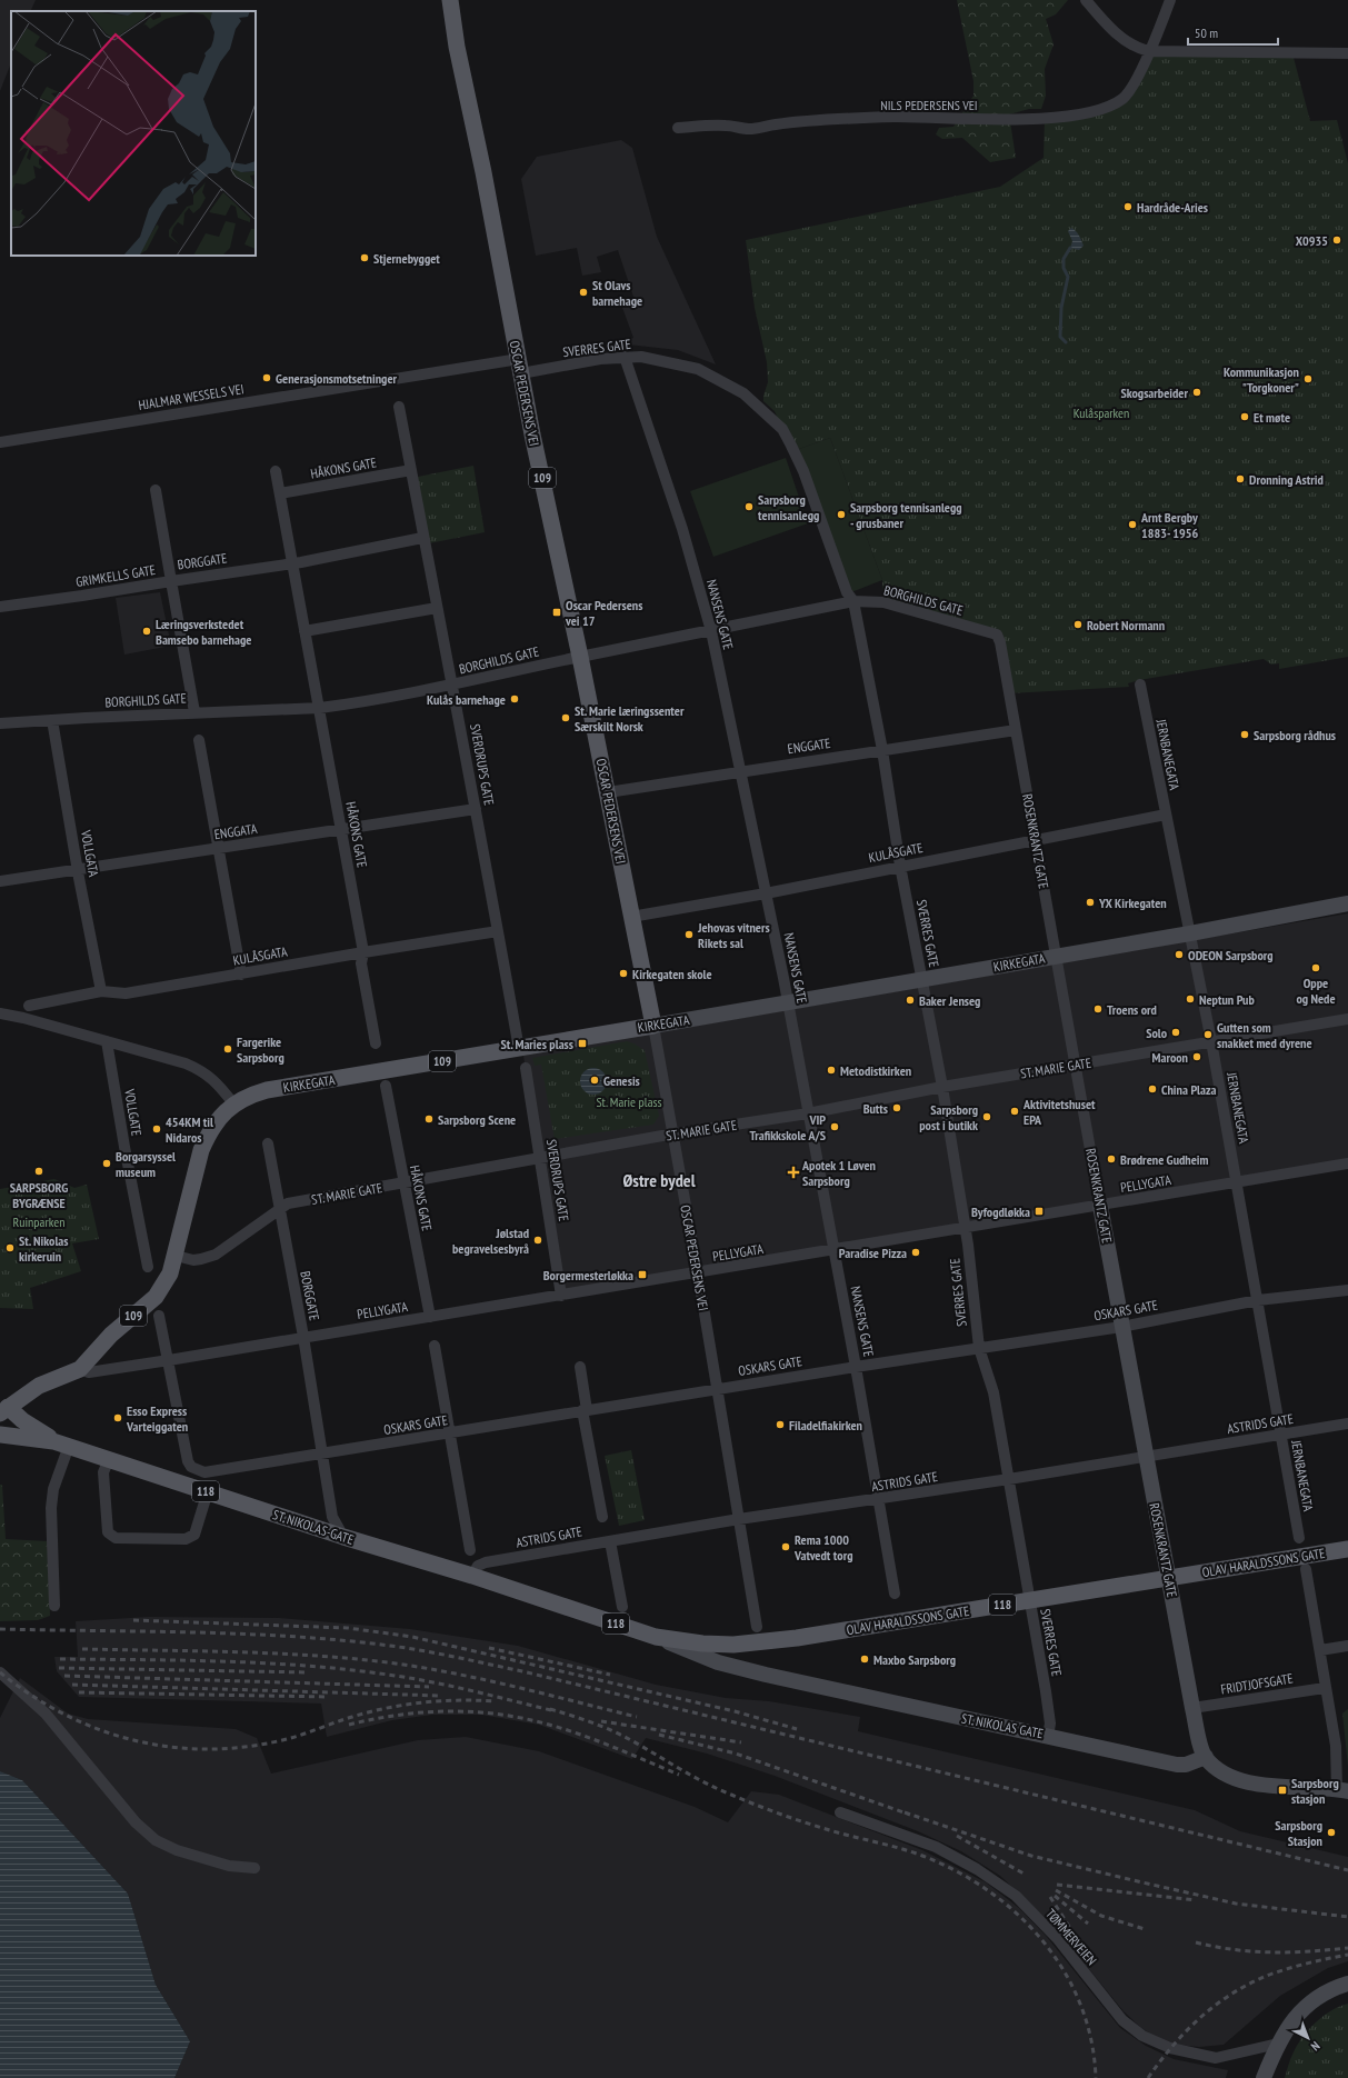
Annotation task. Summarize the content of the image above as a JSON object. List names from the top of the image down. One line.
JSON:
{"streets":{"main road":["OSCAR PEDERSENS VEI","109","KIRKEGATA","118","ST. NIKOLAS-GATE","OLAV HARALDSSONS GATE"],"street":["NILS PEDERSENS VEI","SVERRES GATE","HJALMAR WESSELS VEI","HÅKONS GATE","BORGGATE","GRIMKELLS GATE","BORGHILDS GATE","NANSENS GATE","ENGGATE","JERNBANEGATA","SVERDRUPS GATE","ENGGATA","ROSENKRANTZ GATE","KULÅSGATE","VOLLGATA","KULÅSGATA","ST. MARIE GATE","VOLLGATE","PELLYGATA","OSKARS GATE","ASTRIDS GATE","FRIDTJOFSGATE","ST. NIKOLAS GATE","TØMMERVEIEN"]},"crossings":[["SVERRES GATE","OSCAR PEDERSENS VEI"],["SVERRES GATE","HJALMAR WESSELS VEI"],["SVERRES GATE","BORGHILDS GATE"],["SVERRES GATE","NANSENS GATE"],["SVERRES GATE","ENGGATE"],["SVERRES GATE","KULÅSGATE"],["SVERRES GATE","KIRKEGATA"],["SVERRES GATE","ST. MARIE GATE"],["SVERRES GATE","PELLYGATA"],["SVERRES GATE","OSKARS GATE"],["SVERRES GATE","ASTRIDS GATE"],["SVERRES GATE","OLAV HARALDSSONS GATE"],["SVERRES GATE","ST. NIKOLAS GATE"],["OSCAR PEDERSENS VEI","HJALMAR WESSELS VEI"],["OSCAR PEDERSENS VEI","BORGHILDS GATE"],["OSCAR PEDERSENS VEI","ENGGATE"],["OSCAR PEDERSENS VEI","KULÅSGATE"],["OSCAR PEDERSENS VEI","KIRKEGATA"],["OSCAR PEDERSENS VEI","ST. MARIE GATE"],["OSCAR PEDERSENS VEI","PELLYGATA"],["OSCAR PEDERSENS VEI","OSKARS GATE"],["OSCAR PEDERSENS VEI","ASTRIDS GATE"],["HÅKONS GATE","BORGGATE"],["HÅKONS GATE","BORGHILDS GATE"],["HÅKONS GATE","SVERDRUPS GATE"],["HÅKONS GATE","ENGGATA"],["HÅKONS GATE","KULÅSGATA"],["HÅKONS GATE","ST. MARIE GATE"],["HÅKONS GATE","PELLYGATA"],["109","KIRKEGATA"],["109","ST. MARIE GATE"],["109","PELLYGATA"],["109","ST. NIKOLAS-GATE"],["BORGGATE","GRIMKELLS GATE"],["BORGGATE","BORGHILDS GATE"],["BORGGATE","ST. MARIE GATE"],["BORGGATE","PELLYGATA"],["BORGGATE","OSKARS GATE"],["BORGGATE","ST. NIKOLAS-GATE"],["BORGHILDS GATE","NANSENS GATE"],["BORGHILDS GATE","SVERDRUPS GATE"],["BORGHILDS GATE","ROSENKRANTZ GATE"],["BORGHILDS GATE","VOLLGATA"],["NANSENS GATE","ENGGATE"],["NANSENS GATE","KULÅSGATE"],["NANSENS GATE","KIRKEGATA"],["NANSENS GATE","ST. MARIE GATE"],["NANSENS GATE","PELLYGATA"],["NANSENS GATE","OSKARS GATE"],["NANSENS GATE","ASTRIDS GATE"],["ENGGATE","ROSENKRANTZ GATE"],["JERNBANEGATA","KULÅSGATE"],["JERNBANEGATA","KIRKEGATA"],["JERNBANEGATA","ST. MARIE GATE"],["JERNBANEGATA","PELLYGATA"],["JERNBANEGATA","OSKARS GATE"],["JERNBANEGATA","ASTRIDS GATE"],["SVERDRUPS GATE","ENGGATA"],["SVERDRUPS GATE","KULÅSGATA"],["SVERDRUPS GATE","KIRKEGATA"],["SVERDRUPS GATE","ST. MARIE GATE"],["SVERDRUPS GATE","PELLYGATA"],["ENGGATA","VOLLGATA"],["ROSENKRANTZ GATE","KULÅSGATE"],["ROSENKRANTZ GATE","KIRKEGATA"],["ROSENKRANTZ GATE","ST. MARIE GATE"],["ROSENKRANTZ GATE","PELLYGATA"],["ROSENKRANTZ GATE","OSKARS GATE"],["ROSENKRANTZ GATE","ASTRIDS GATE"],["ROSENKRANTZ GATE","OLAV HARALDSSONS GATE"],["ROSENKRANTZ GATE","FRIDTJOFSGATE"],["ROSENKRANTZ GATE","ST. NIKOLAS GATE"],["VOLLGATA","KULÅSGATA"],["PELLYGATA","OSKARS GATE"],["ASTRIDS GATE","ST. NIKOLAS-GATE"],["ST. NIKOLAS-GATE","OLAV HARALDSSONS GATE"],["OLAV HARALDSSONS GATE","ST. NIKOLAS GATE"]],"districts":["Østre bydel"],"parks":["Kulåsparken","St. Marie plass","Ruinparken"],"places":{"other":["Hardråde-Aries","X0935","Stjernebygget","St Olavs barnehage","Generasjonsmotsetninger","Kommunikasjon \"Torgkoner\"","Skogsarbeider","Et møte","Dronning Astrid","Sarpsborg tennisanlegg","Sarpsborg tennisanlegg - grusbaner","Arnt Bergby 1883- 1956","Robert Normann","Læringsverkstedet Bamsebo barnehage","Kulås barnehage","St. Marie læringssenter Særskilt Norsk","Sarpsborg rådhus","YX Kirkegaten","Jehovas vitners Rikets sal","ODEON Sarpsborg","Oppe og Nede","Kirkegaten skole","Neptun Pub","Baker Jenseg","Troens ord","Solo","Gutten som snakket med dyrene","Fargerike Sarpsborg","Maroon","Metodistkirken","Genesis","China Plaza","Butts","Aktivitetshuset EPA","Sarpsborg post i butikk","Sarpsborg Scene","VIP Trafikkskole A/S","454KM til Nidaros","Brødrene Gudheim","Borgarsyssel museum","SARPSBORG BYGRÆNSE","Jølstad begravelsesbyrå","St. Nikolas kirkeruin","Paradise Pizza","Esso Express Varteiggaten","Filadelfiakirken","Rema 1000 Vatvedt torg","Maxbo Sarpsborg","Sarpsborg Stasjon"],"transit":["Oscar Pedersens vei 17","St. Maries plass","Byfogdløkka","Borgermesterløkka","Sarpsborg stasjon"],"health":["Apotek 1 Løven Sarpsborg"]},"scale_bar":"50 m","north":"bottom right"}
